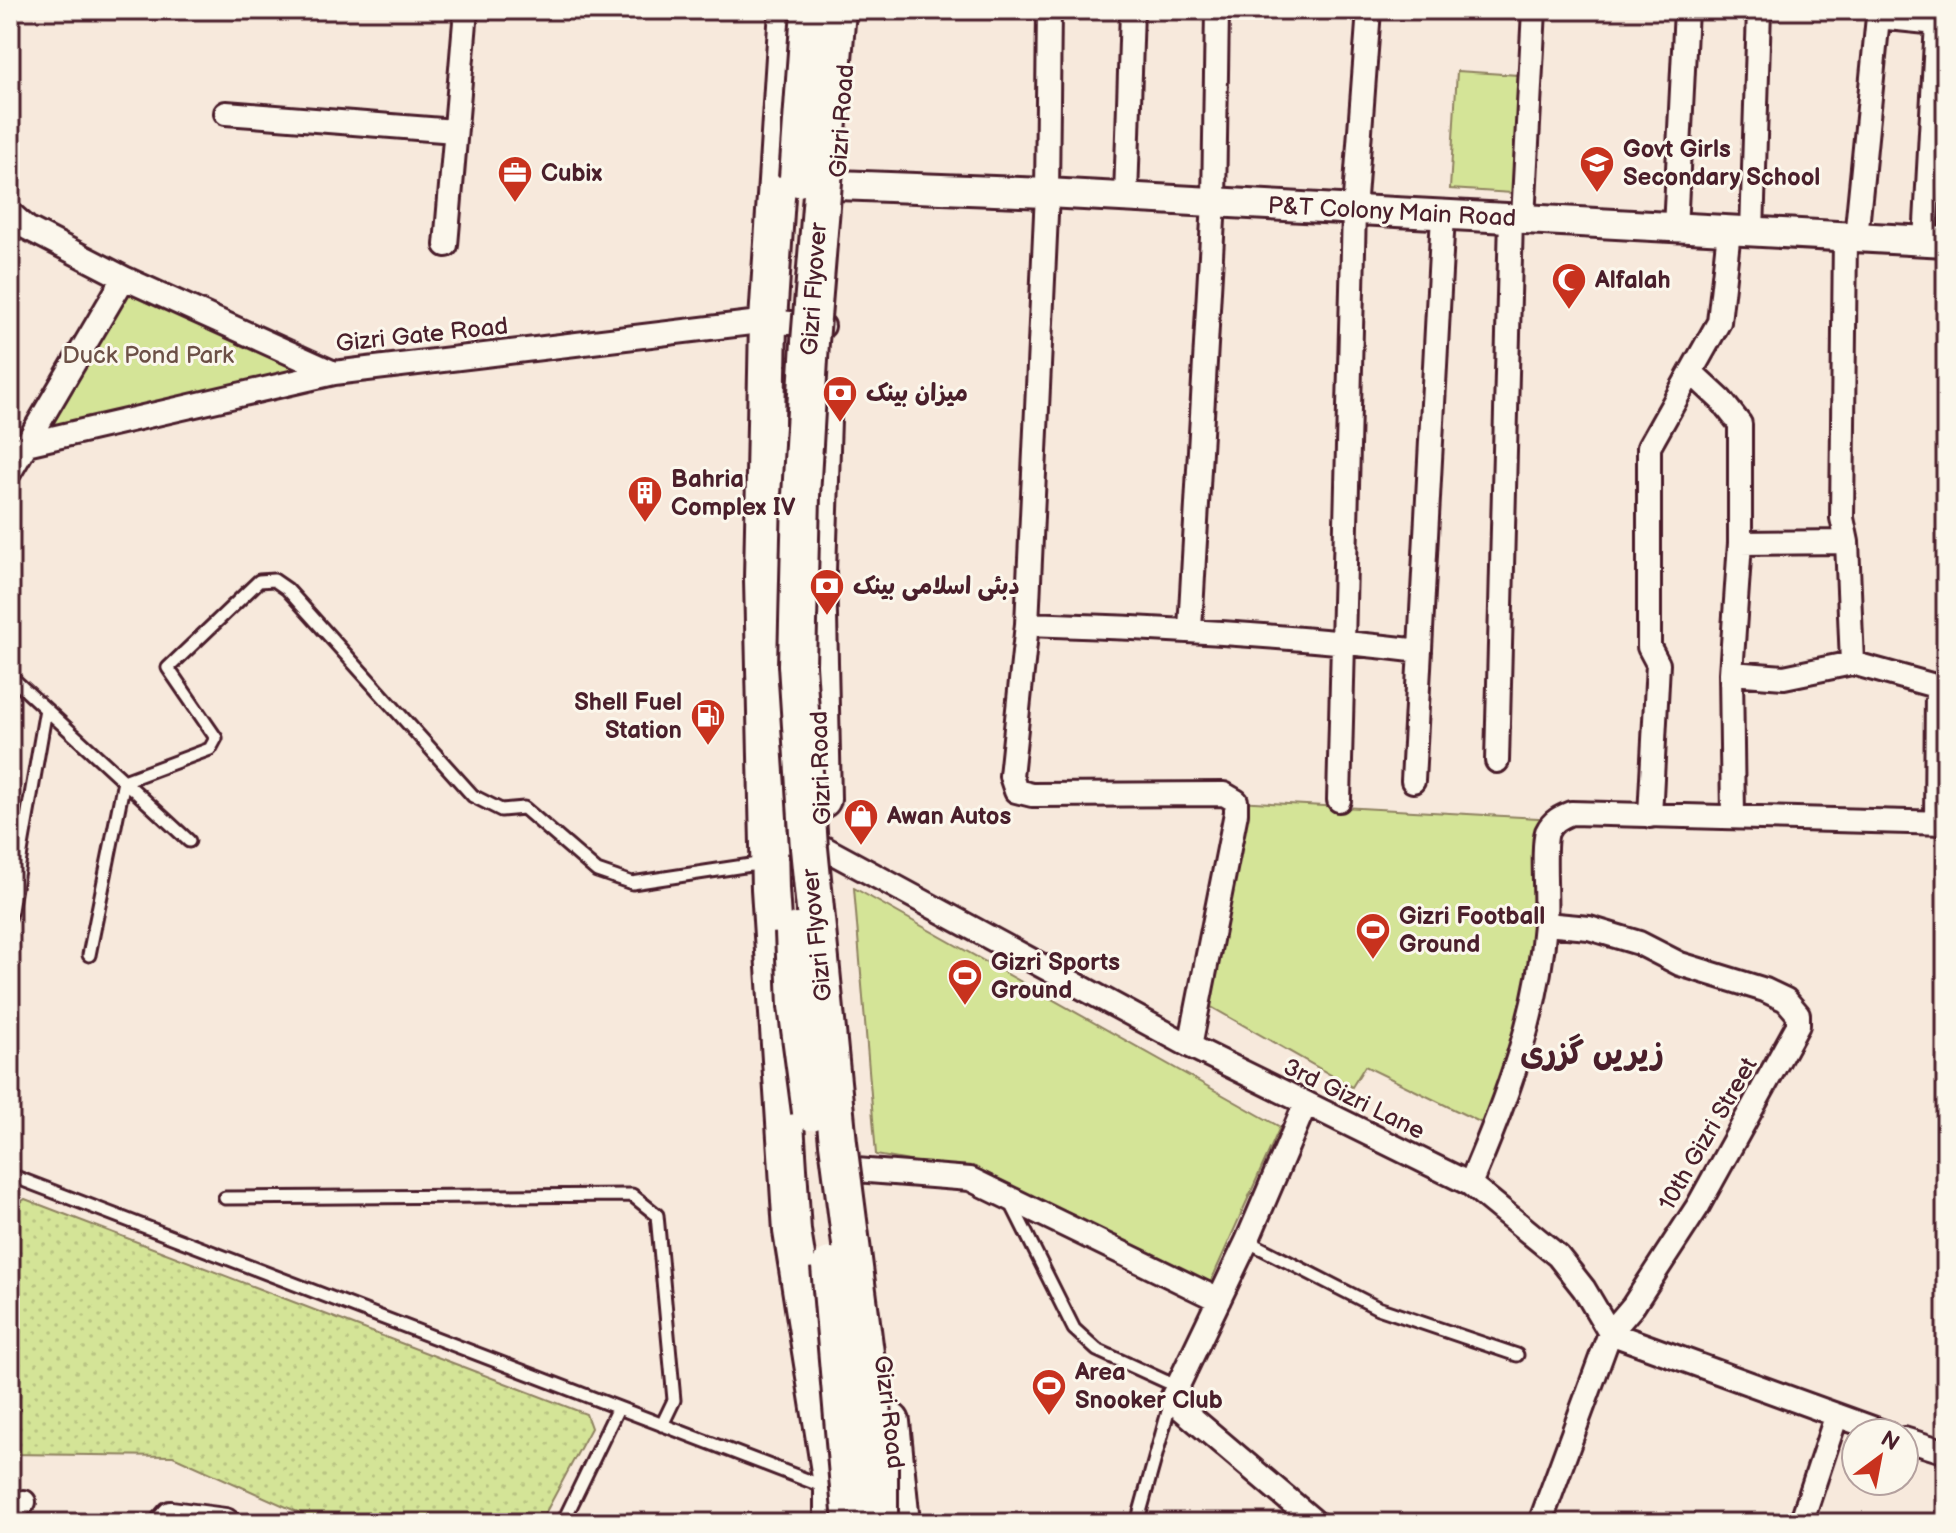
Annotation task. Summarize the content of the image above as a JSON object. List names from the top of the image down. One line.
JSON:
{"streets":{"main road":["Gizri Road","Gizri Flyover"],"street":["P&T Colony Main Road","Gizri Gate Road","3rd Gizri Lane","10th Gizri Street"]},"crossings":[["Gizri Road","P&T Colony Main Road"],["Gizri Road","Gizri Gate Road"],["Gizri Road","3rd Gizri Lane"],["3rd Gizri Lane","10th Gizri Street"]],"districts":["زیریں گزری"],"parks":["Duck Pond Park"],"places":{"school or university":["Govt Girls Secondary School"],"office":["Cubix"],"mosque":["Alfalah"],"bank":["میزان بینک","دبئی اسلامی بینک"],"building":["Bahria Complex IV"],"fuel station":["Shell Fuel Station"],"shop":["Awan Autos"],"sports":["Gizri Football Ground","Gizri Sports Ground","Area Snooker Club"]},"north":"top right"}
